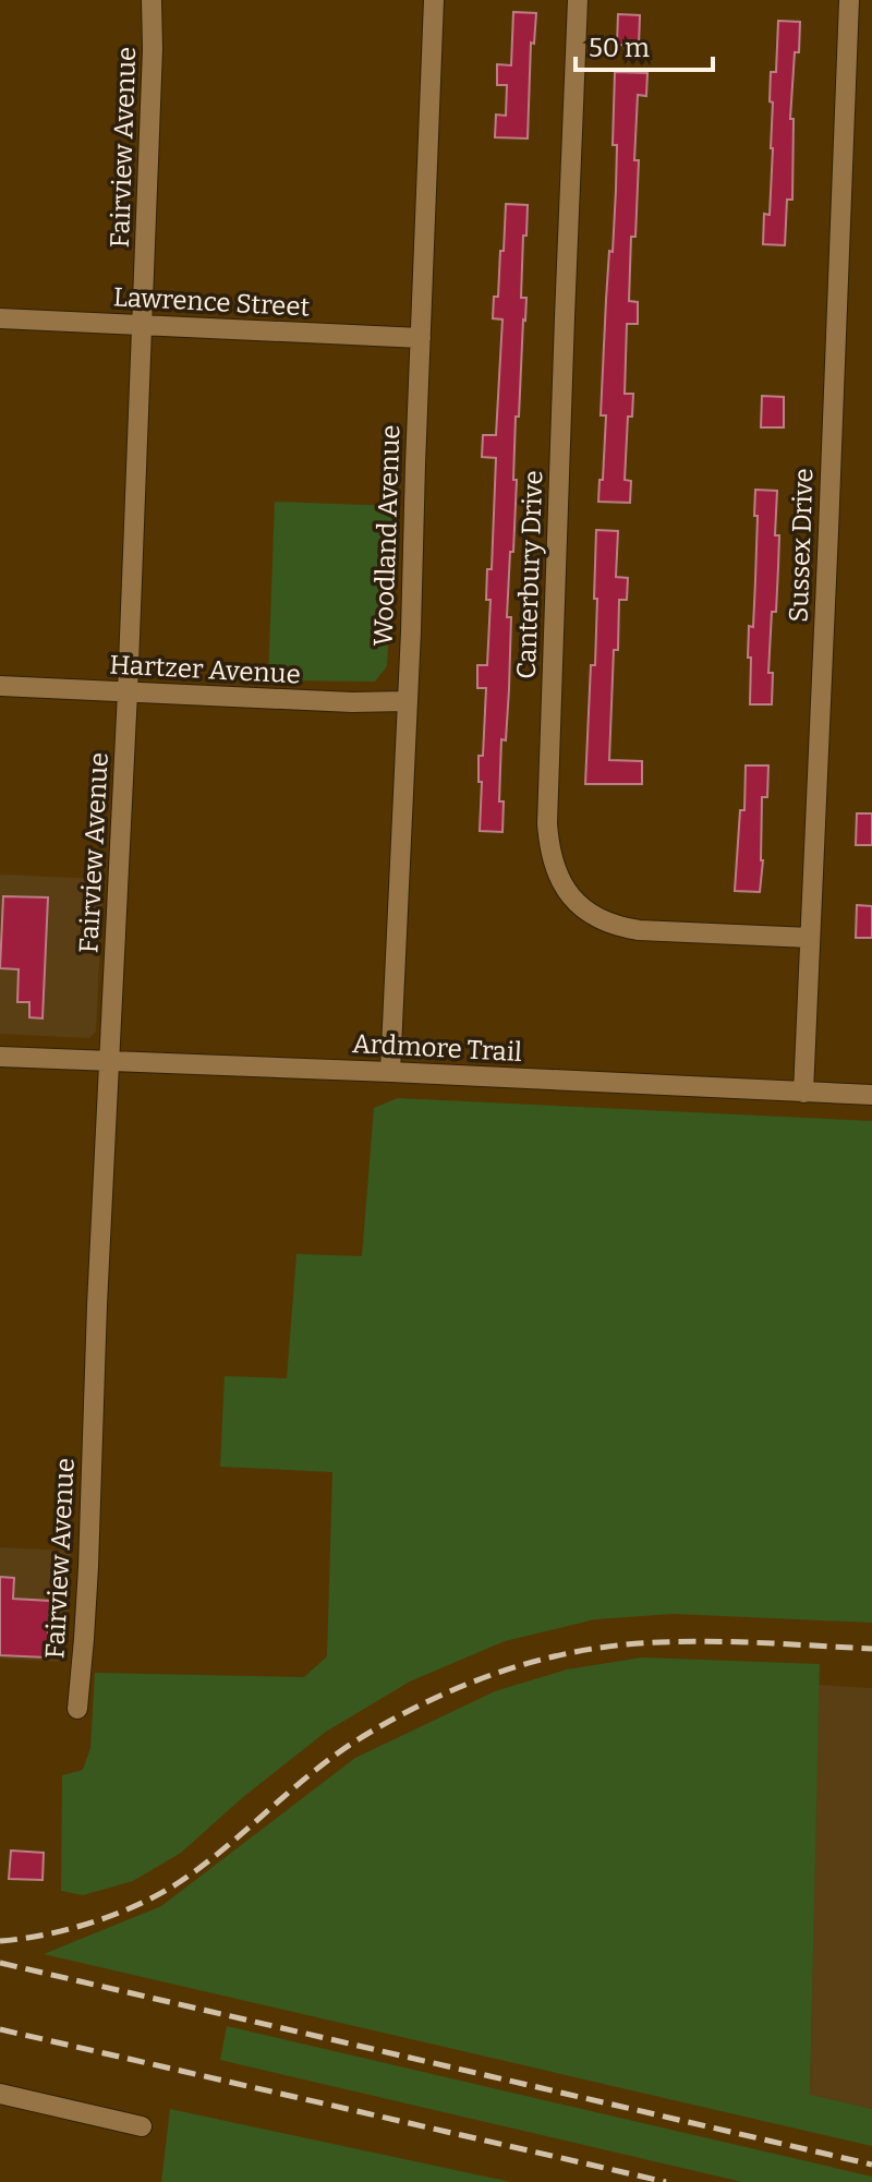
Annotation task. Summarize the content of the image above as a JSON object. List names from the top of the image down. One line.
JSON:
{"streets":{"street":["Fairview Avenue","Lawrence Street","Woodland Avenue","Sussex Drive","Canterbury Drive","Hartzer Avenue","Ardmore Trail"]},"crossings":[["Fairview Avenue","Lawrence Street"],["Fairview Avenue","Hartzer Avenue"],["Fairview Avenue","Ardmore Trail"],["Lawrence Street","Woodland Avenue"],["Woodland Avenue","Hartzer Avenue"],["Woodland Avenue","Ardmore Trail"],["Sussex Drive","Canterbury Drive"],["Sussex Drive","Ardmore Trail"]],"scale_bar":"50 m"}
